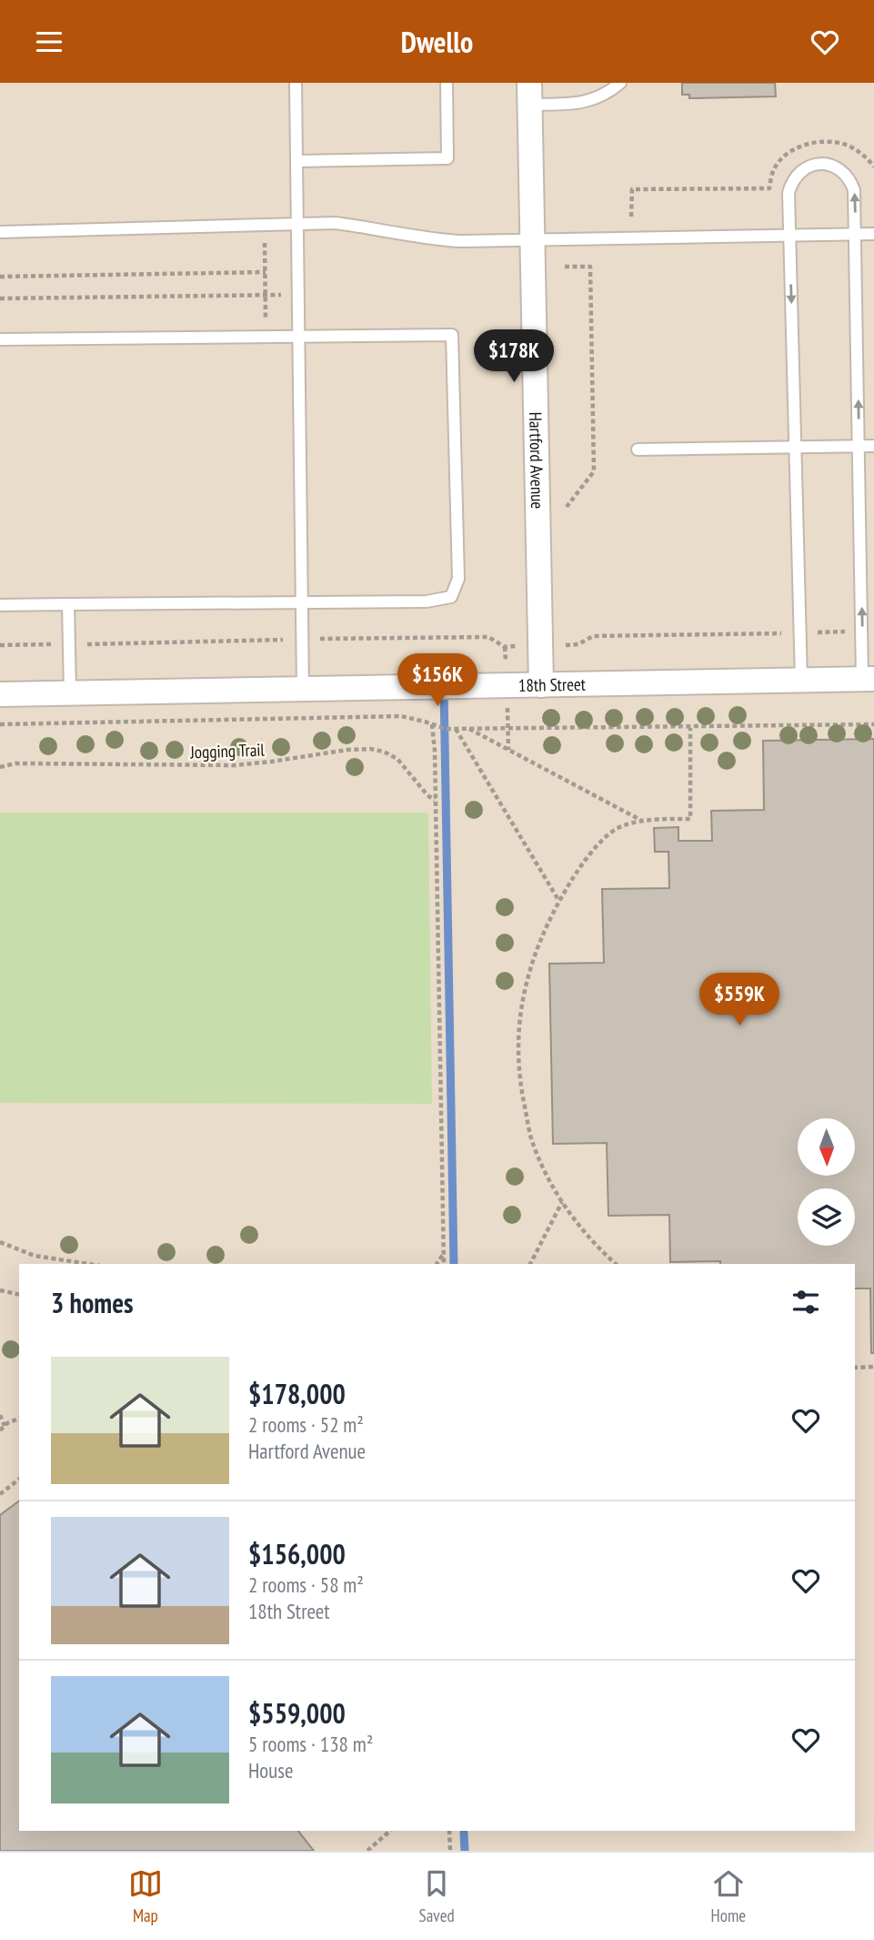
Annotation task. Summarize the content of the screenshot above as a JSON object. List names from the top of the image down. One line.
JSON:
{"streets":{"street":["Hartford Avenue","18th Street"],"path":["Jogging Trail"]},"crossings":[["Hartford Avenue","18th Street"]],"north":"bottom","page":{"header":"Dwello","price":["$178K","$156K","$559K"],"heading":"3 homes","list":[{"name":"$178,000","note":"2 rooms · 52 m² · Hartford Avenue"},{"name":"$156,000","note":"2 rooms · 58 m² · 18th Street"},{"name":"$559,000","note":"5 rooms · 138 m² · House"}],"tabs":["Map","Saved","Home"]}}
